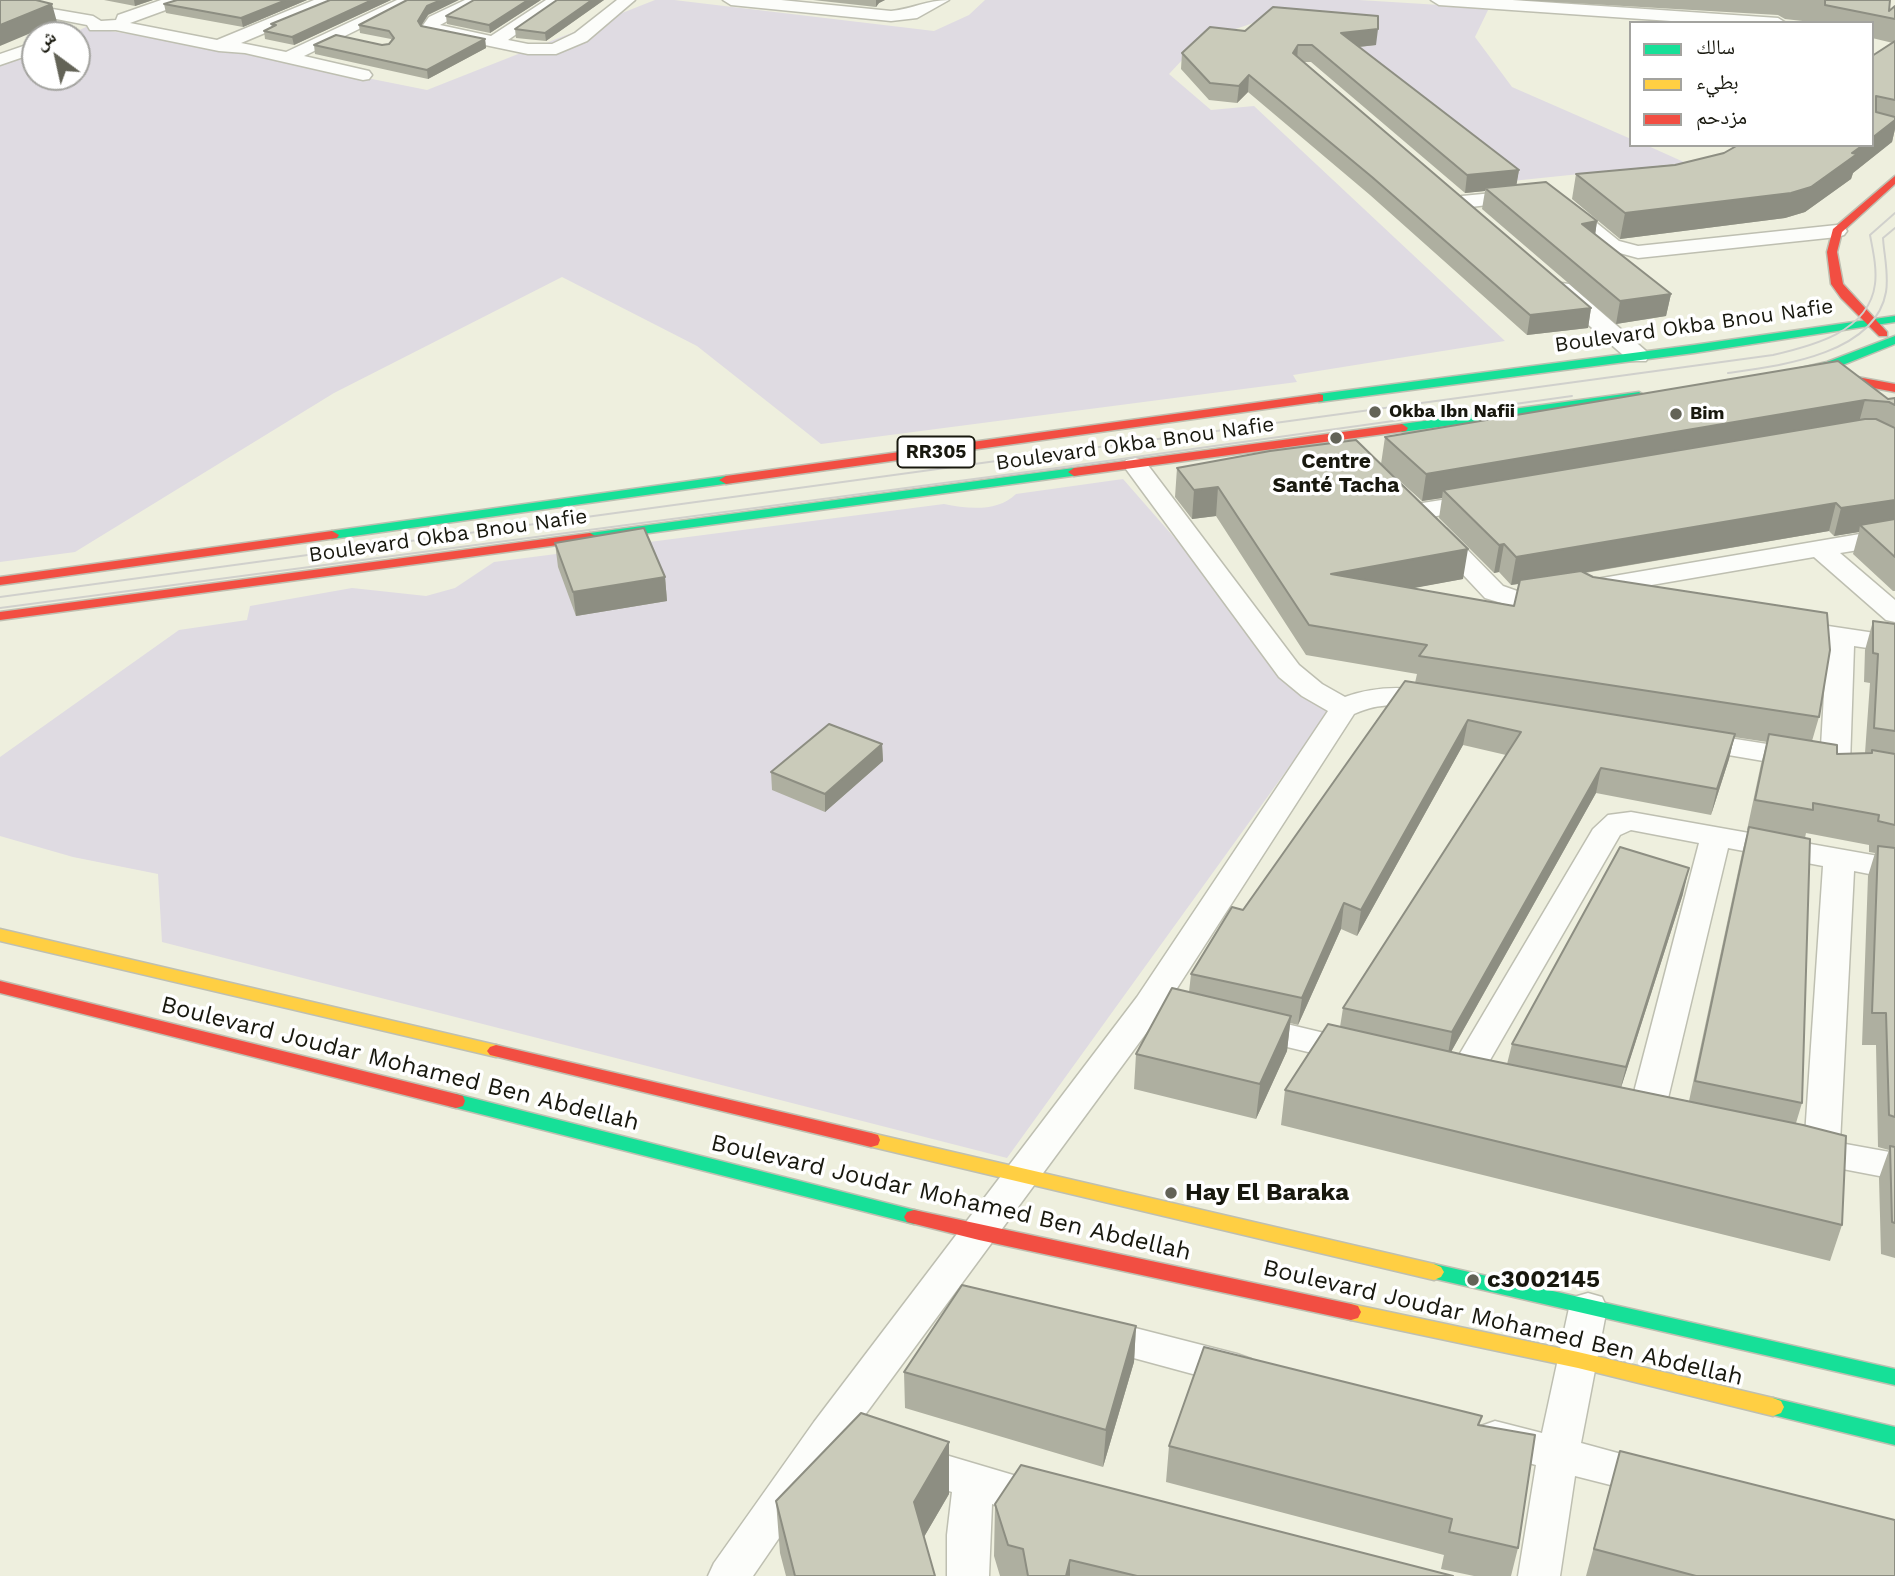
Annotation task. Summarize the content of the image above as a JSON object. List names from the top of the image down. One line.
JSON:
{"streets":{"main road":["Boulevard Okba Bnou Nafie","RR305","Boulevard Joudar Mohamed Ben Abdellah"]},"places":["Okba Ibn Nafii","Bim","Centre Santé Tacha","Hay El Baraka","c3002145"],"legend":["سالك","بطيء","مزدحم"],"north":"top left"}
